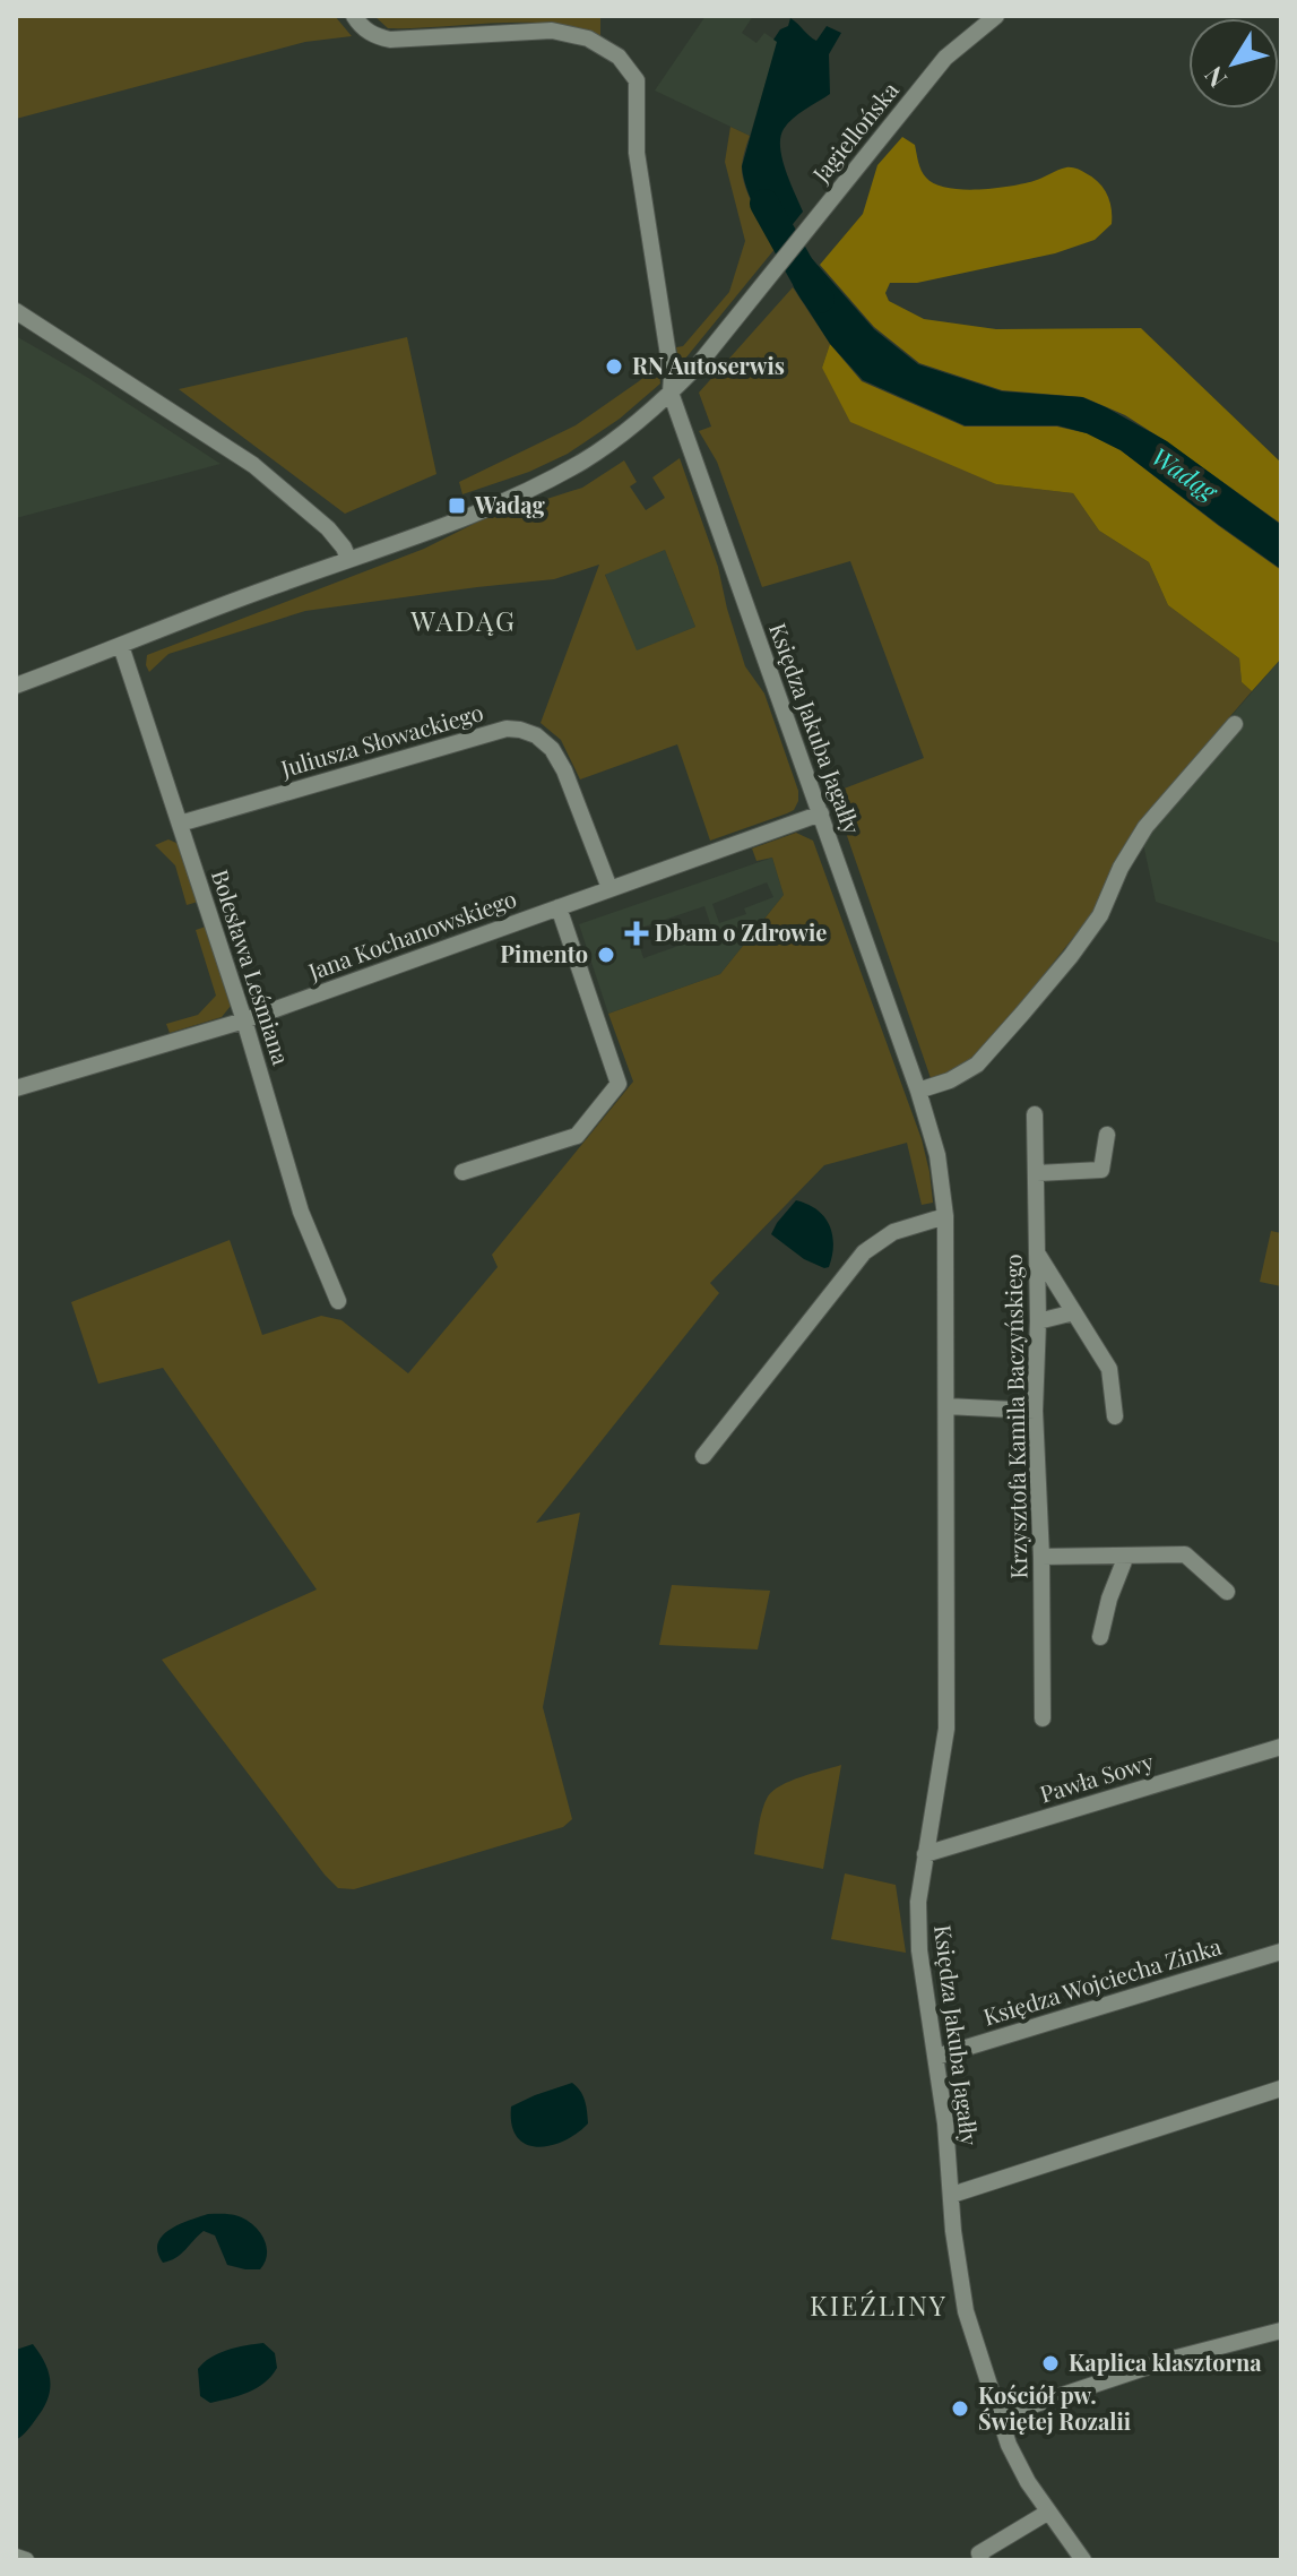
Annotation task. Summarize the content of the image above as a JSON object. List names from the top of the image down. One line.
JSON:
{"streets":{"street":["Jagiellońska","Księdza Jakuba Jagałły","Juliusza Słowackiego","Jana Kochanowskiego","Bolesława Leśmiana","Krzysztofa Kamila Baczyńskiego","Pawła Sowy","Księdza Wojciecha Zinka"]},"crossings":[["Jagiellońska","Księdza Jakuba Jagałły"],["Księdza Jakuba Jagałły","Jana Kochanowskiego"],["Księdza Jakuba Jagałły","Pawła Sowy"],["Księdza Jakuba Jagałły","Księdza Wojciecha Zinka"],["Juliusza Słowackiego","Jana Kochanowskiego"],["Juliusza Słowackiego","Bolesława Leśmiana"],["Jana Kochanowskiego","Bolesława Leśmiana"]],"districts":["WADĄG","KIEŹLINY"],"water":["Wadąg"],"places":{"other":["RN Autoserwis","Pimento","Kaplica klasztorna","Kościół pw. Świętej Rozalii"],"transit":["Wadąg"],"health":["Dbam o Zdrowie"]},"north":"bottom left"}
